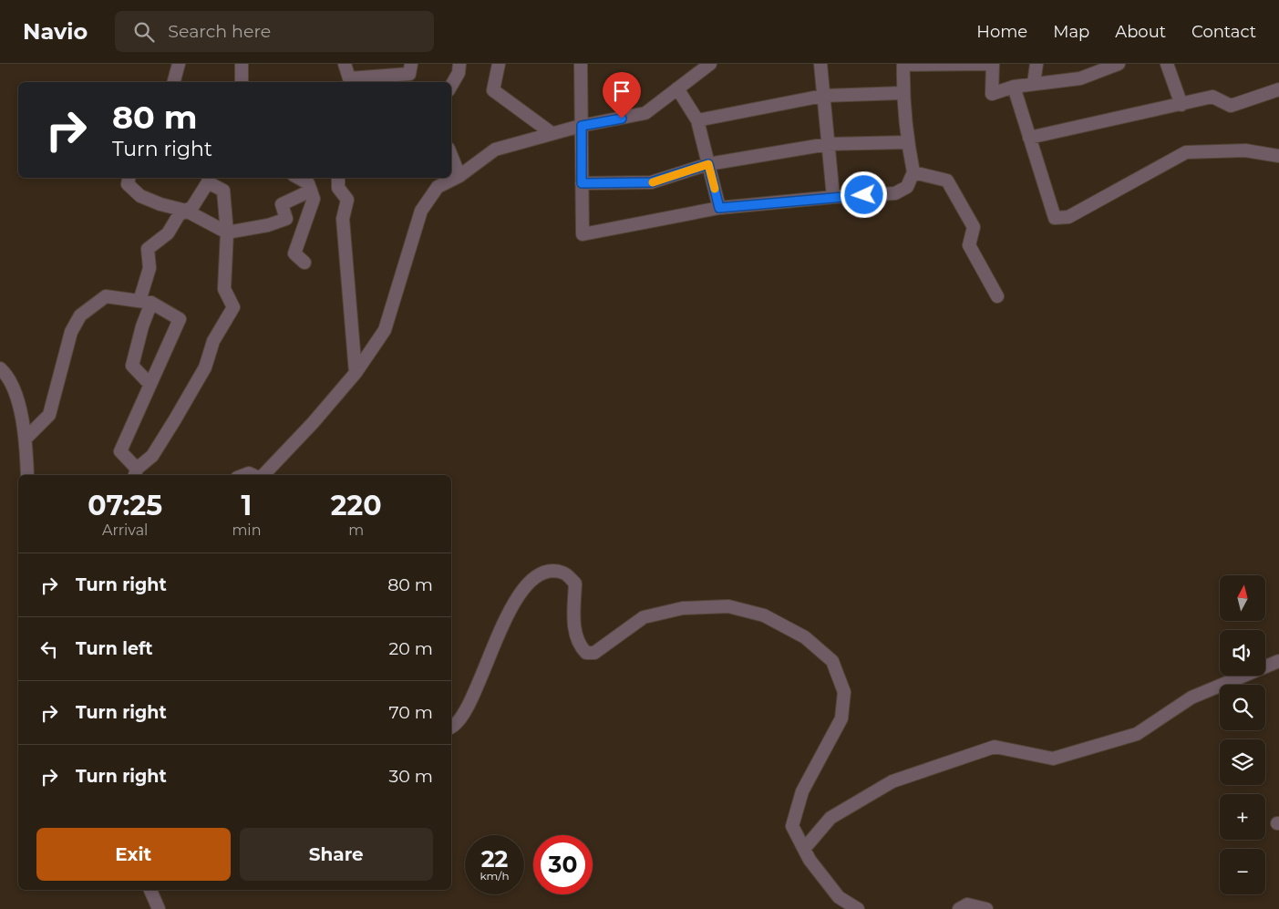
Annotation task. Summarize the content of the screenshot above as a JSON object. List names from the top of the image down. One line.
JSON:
{"north":"top","page":{"header":"Navio","search":"Search here","nav":["Home","Map","About","Contact"],"turn":["80 m","Turn right"],"eta":["07:25","Arrival","1","min","220","m"],"list":[{"name":"Turn right","value":"80 m"},{"name":"Turn left","value":"20 m"},{"name":"Turn right","value":"70 m"},{"name":"Turn right","value":"30 m"}],"map_buttons":["+","−"],"buttons":["Exit","Share"],"speed":"22 km/h","limit":"30"}}
